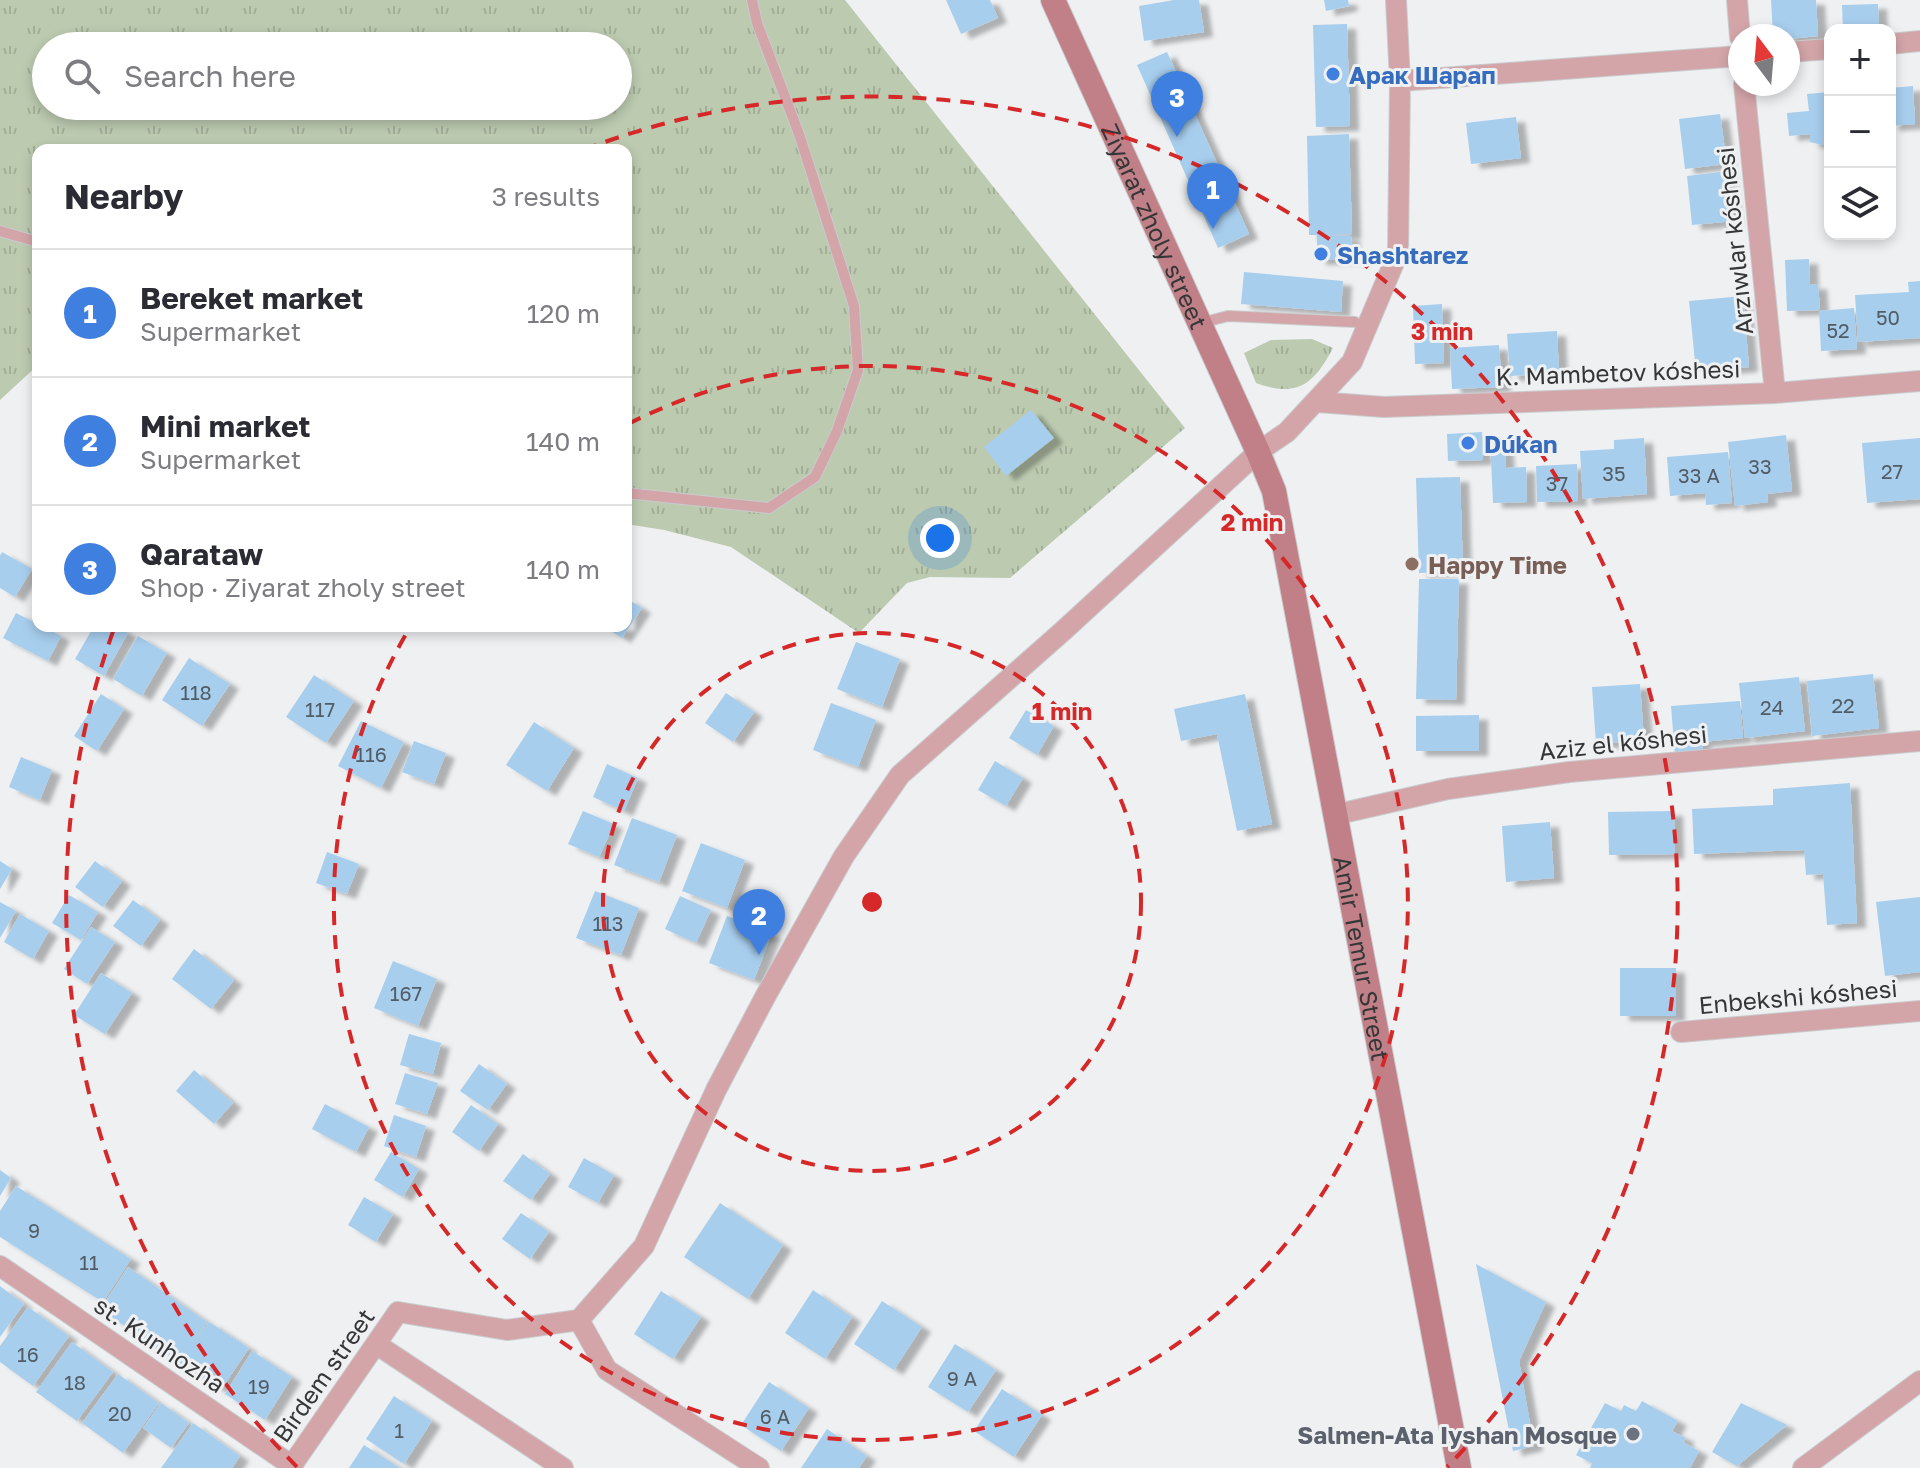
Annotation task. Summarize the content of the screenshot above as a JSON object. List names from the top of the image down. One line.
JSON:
{"streets":{"street":["Ziyarat zholy street","Arzıwlar kóshesi","K. Mambetov kóshesi","Aziz el kóshesi","Amir Temur Street","Enbekshi kóshesi","st. Kunhozha","Birdem street"]},"crossings":[["Ziyarat zholy street","Amir Temur Street"],["Arzıwlar kóshesi","K. Mambetov kóshesi"],["Aziz el kóshesi","Amir Temur Street"],["st. Kunhozha","Birdem street"]],"places":["Арак Шарап","Shashtarez","Dúkan","Happy Time","Salmen-Ata Iyshan Mosque"],"house_numbers":["50","52","33","27","35","33 А","37","118","22","24","117","116","113","167","9","11","16","9 А","18","19","20","6 А","1"],"north":"top","page":{"map_buttons":["+","−"],"search":"Search here","pins":["3","1","2"],"heading":["Nearby","3 results"],"list":[{"mark":"1","name":"Bereket market","note":"Supermarket","value":"120 m"},{"mark":"2","name":"Mini market","note":"Supermarket","value":"140 m"},{"mark":"3","name":"Qarataw","note":"Shop · Ziyarat zholy street","value":"140 m"}]},"rings":["3 min","2 min","1 min"]}
